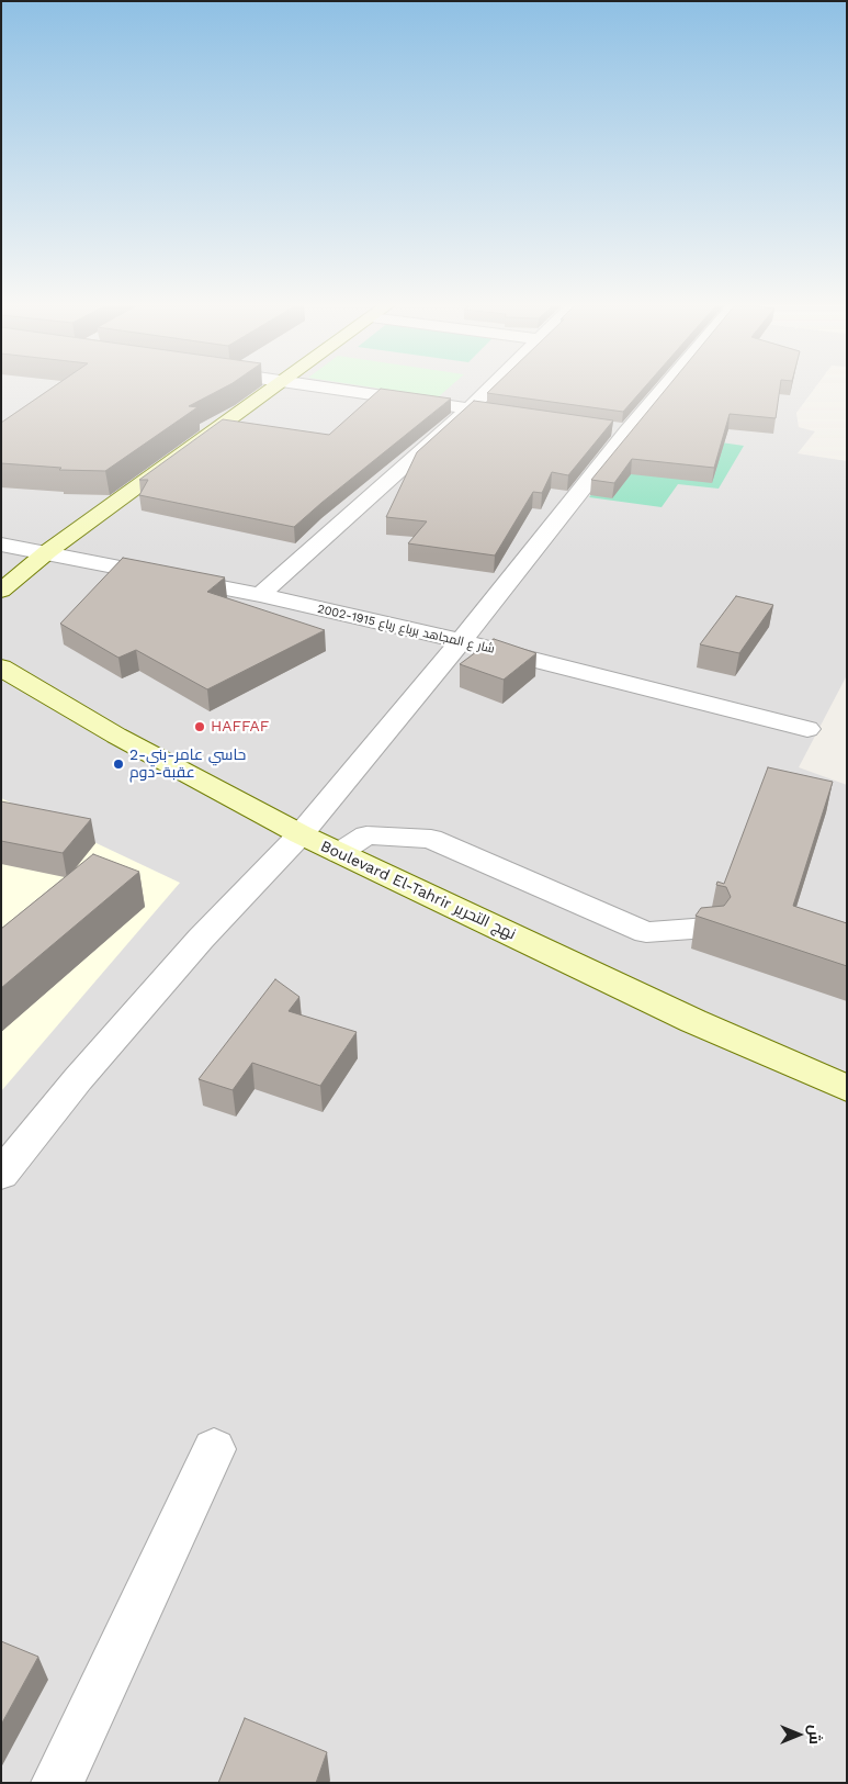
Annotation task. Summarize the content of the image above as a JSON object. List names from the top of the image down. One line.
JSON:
{"streets":{"main road":["Boulevard El-Tahrir نهج التحرير"],"street":["شار ع المجاهد برباع رباع 1915-2002"]},"places":["HAFFAF","2-حاسي عامر-بني عقبة-دوم"],"north":"right"}
